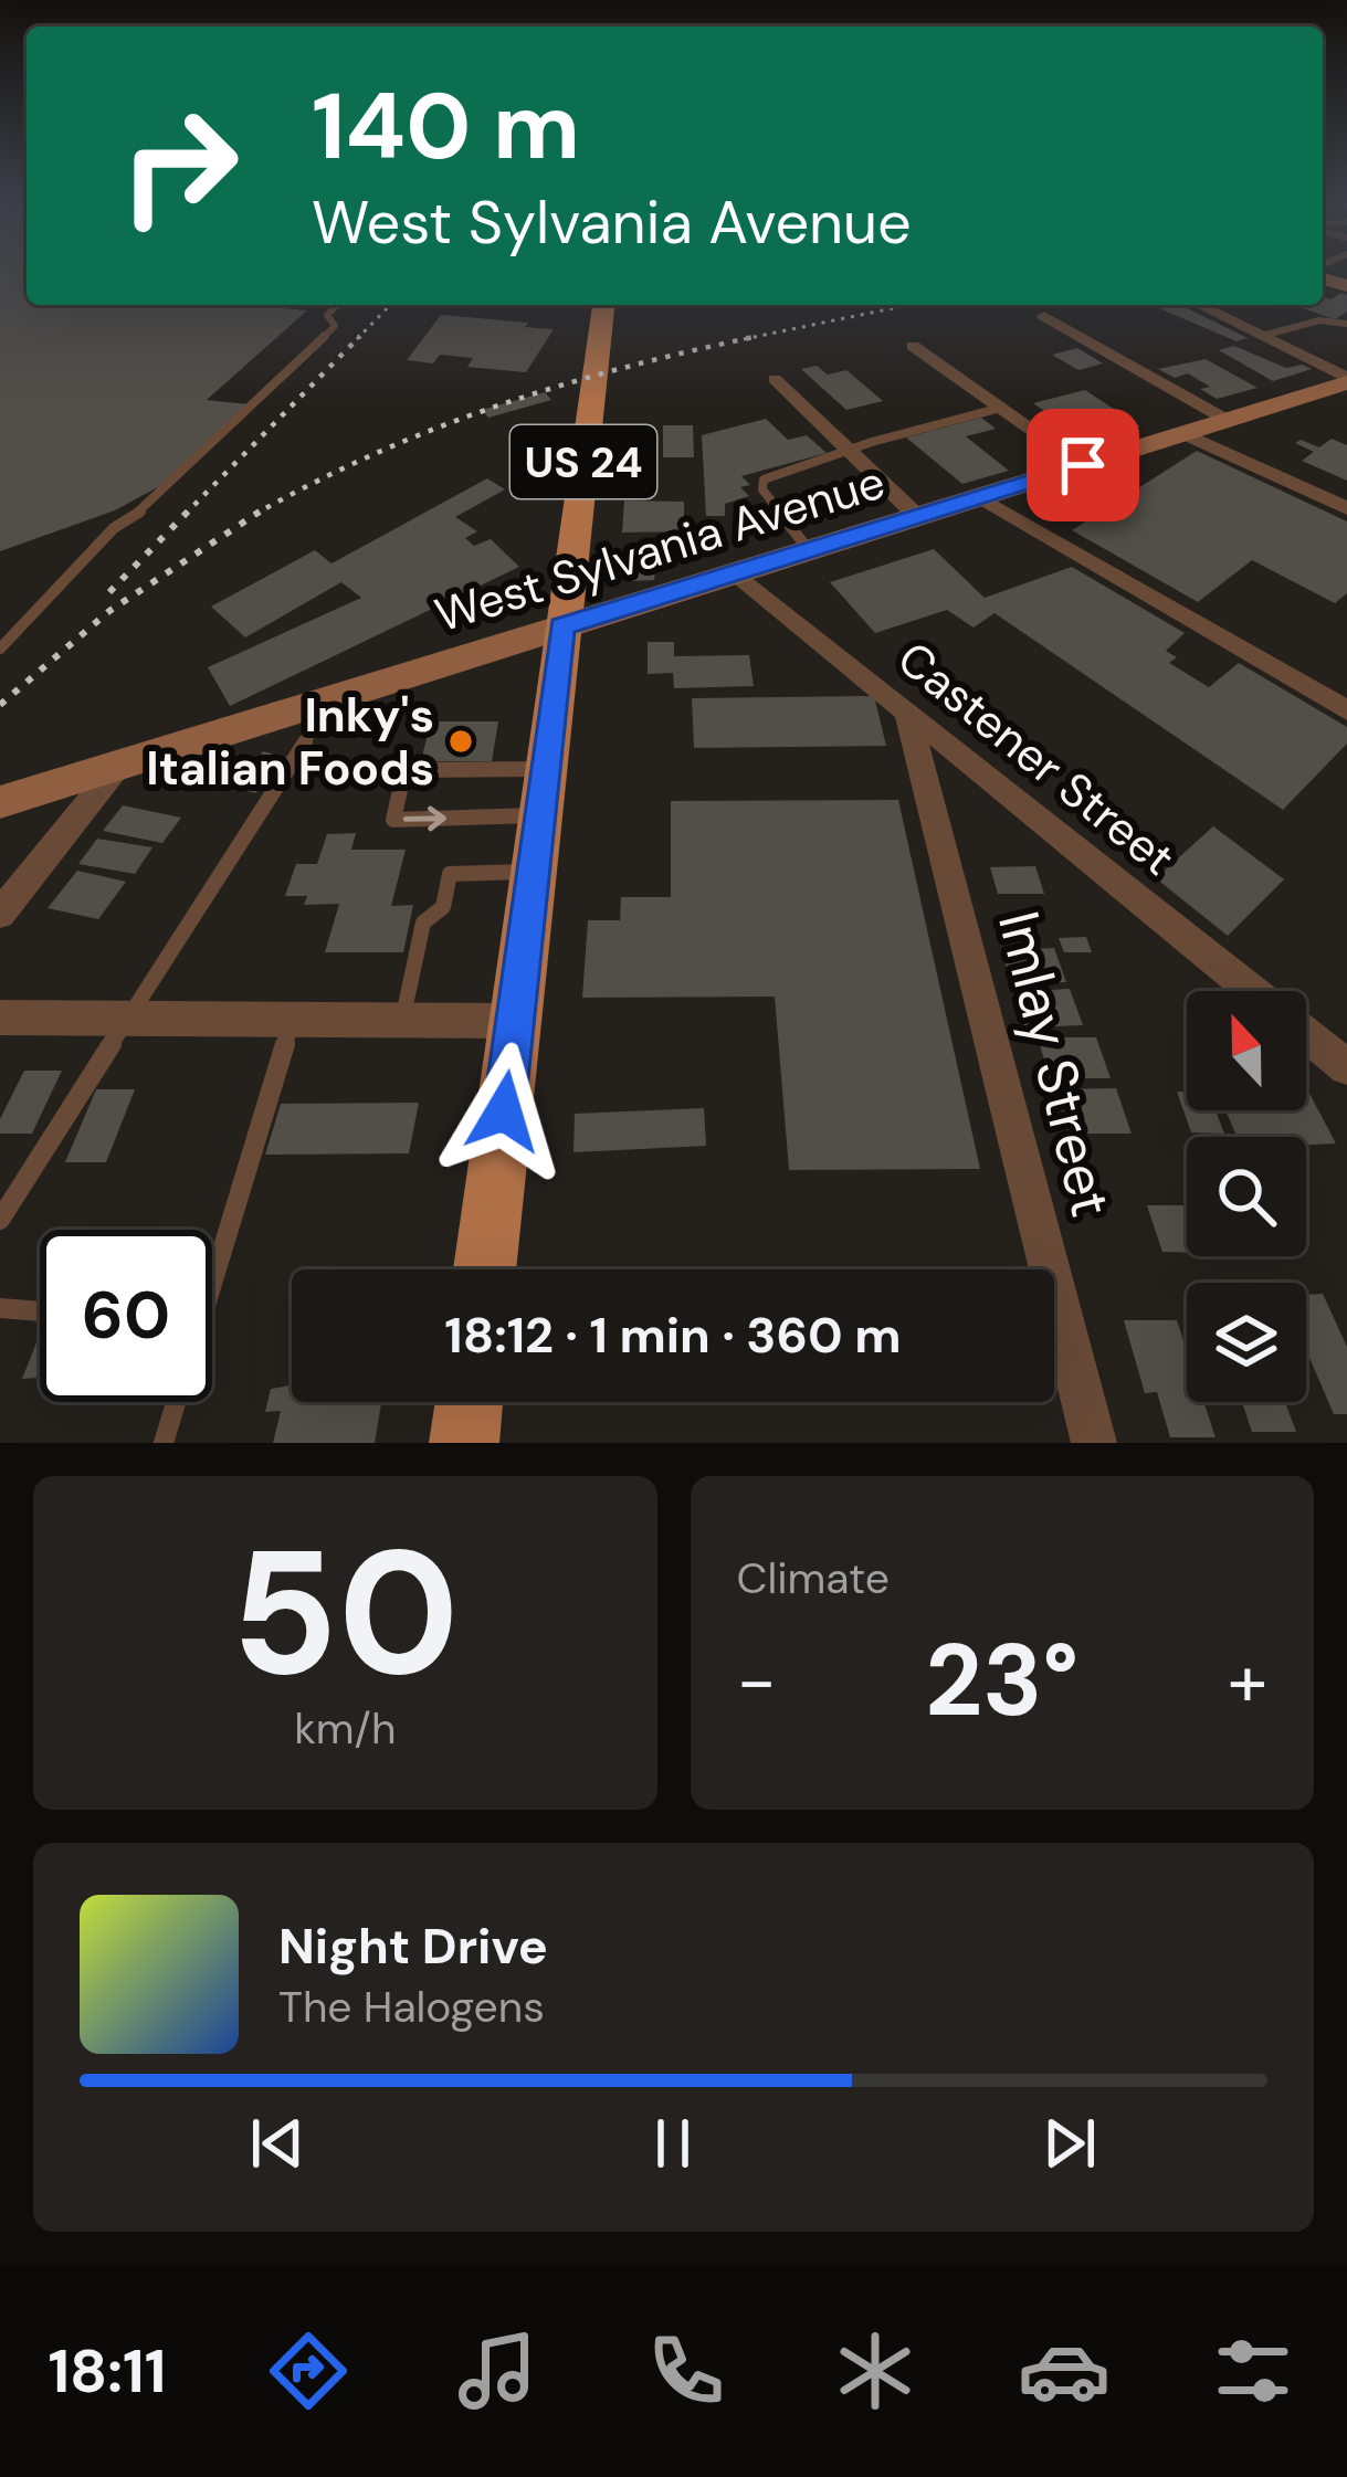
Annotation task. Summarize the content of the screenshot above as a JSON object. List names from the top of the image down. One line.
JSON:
{"streets":{"main road":["US 24","West Sylvania Avenue"],"street":["Castener Street","Imlay Street"]},"crossings":[["US 24","West Sylvania Avenue"],["West Sylvania Avenue","Castener Street"],["Castener Street","Imlay Street"]],"places":["Inky's Italian Foods"],"north":"top","page":{"turn":["140 m","West Sylvania Avenue"],"limit":"60","trip":"18:12 · 1 min · 360 m","tile":[["50","km/h"],"Climate"],"heat":["−","23°","+"],"song":["Night Drive","The Halogens"],"tabs":"18:11"}}
